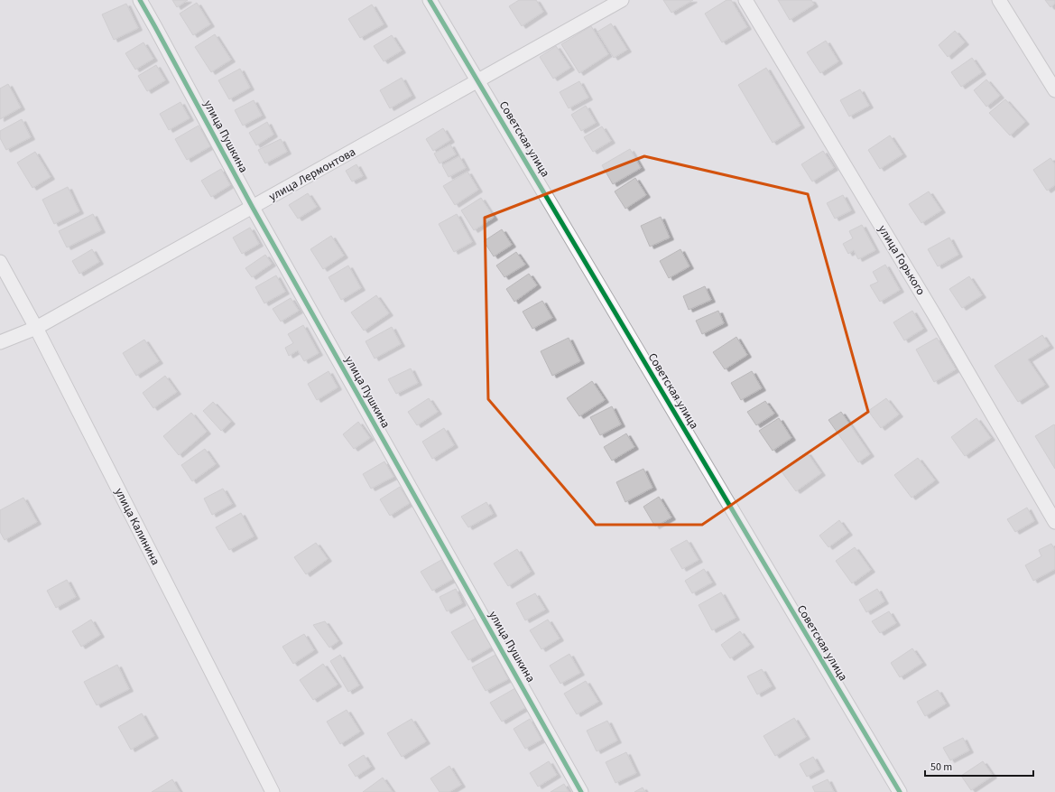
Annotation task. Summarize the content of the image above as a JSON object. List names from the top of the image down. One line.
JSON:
{"streets":{"street":["улица Пушкина","Советская улица","улица Лермонтова","улица Горького","улица Калинина"]},"crossings":[["улица Пушкина","улица Лермонтова"],["Советская улица","улица Лермонтова"],["улица Лермонтова","улица Калинина"]],"scale_bar":"50 m"}
